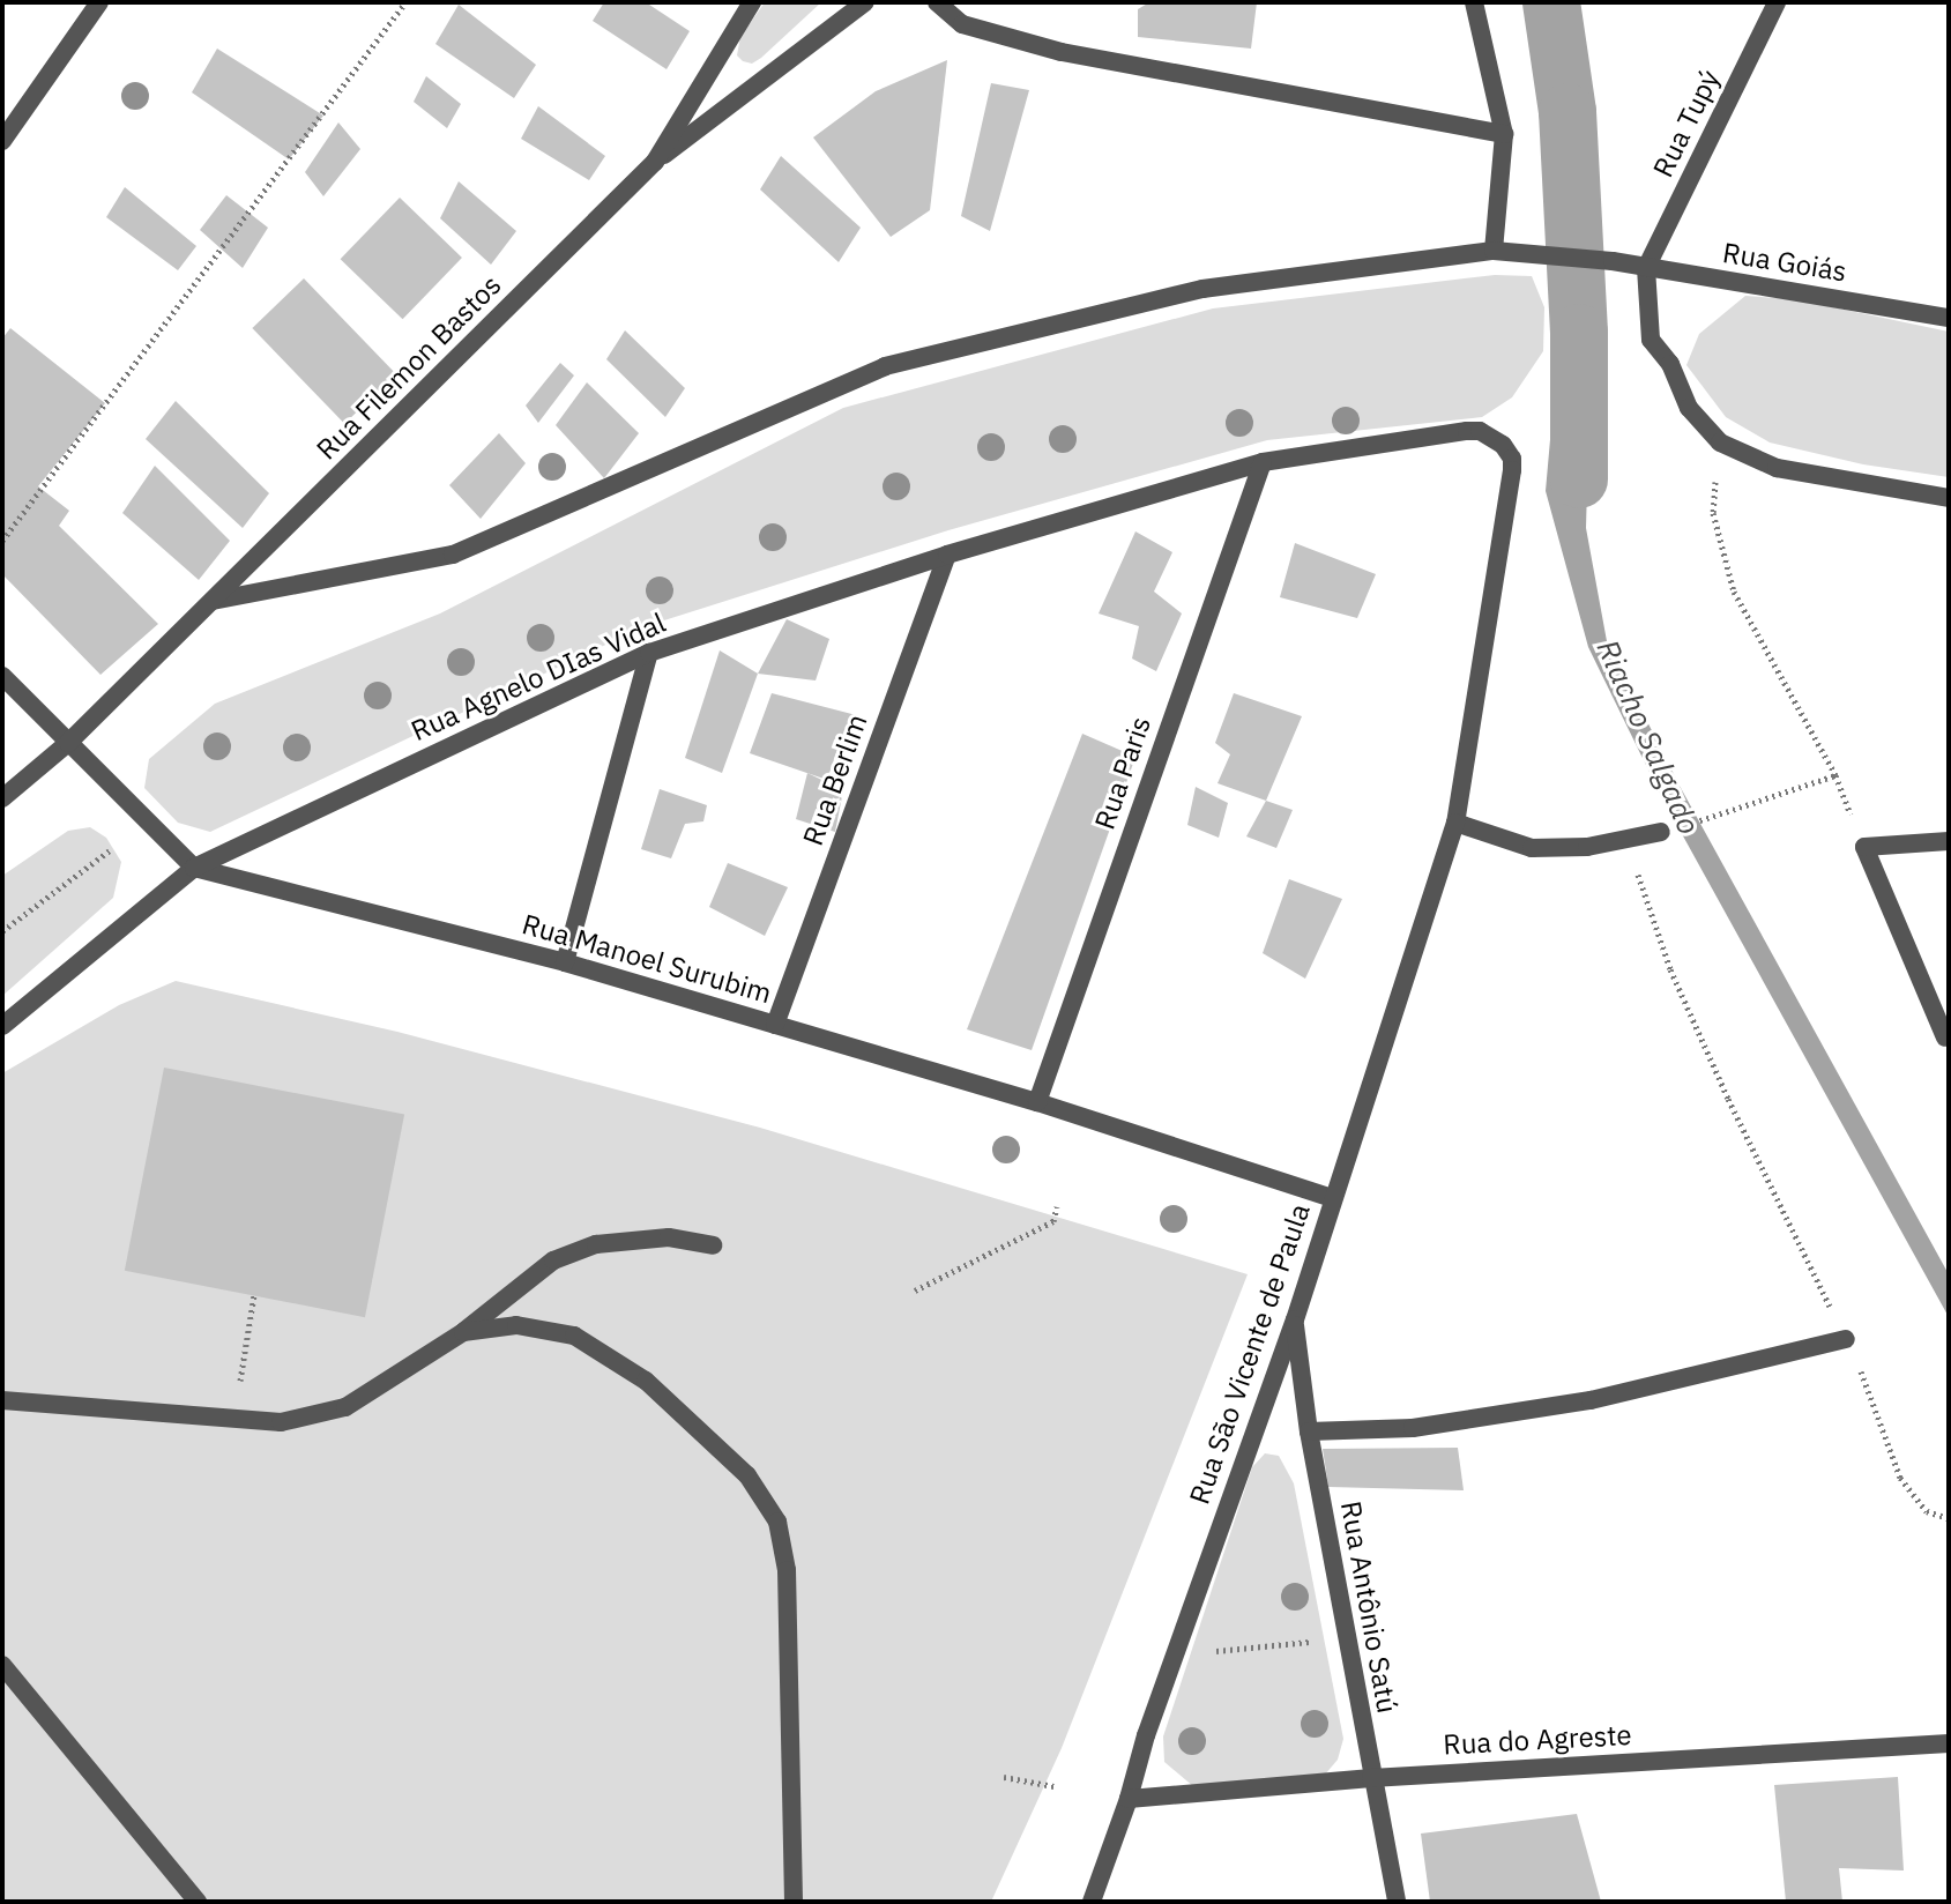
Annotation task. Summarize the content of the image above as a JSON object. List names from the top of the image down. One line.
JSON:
{"streets":{"street":["Rua Tupý","Rua Goiás","Rua Filemon Bastos","Rua Agnelo DIas Vidal","Rua Paris","Rua Berlim","Rua Manoel Surubim","Rua São Vicente de Paula","Rua Antônio Satú","Rua do Agreste"]},"crossings":[["Rua Tupý","Rua Goiás"],["Rua Goiás","Rua Filemon Bastos"],["Rua Agnelo DIas Vidal","Rua Paris"],["Rua Agnelo DIas Vidal","Rua Berlim"],["Rua Agnelo DIas Vidal","Rua Manoel Surubim"],["Rua Agnelo DIas Vidal","Rua São Vicente de Paula"],["Rua Paris","Rua Manoel Surubim"],["Rua Paris","Rua São Vicente de Paula"],["Rua Berlim","Rua Manoel Surubim"],["Rua Manoel Surubim","Rua São Vicente de Paula"],["Rua São Vicente de Paula","Rua Antônio Satú"],["Rua São Vicente de Paula","Rua do Agreste"],["Rua Antônio Satú","Rua do Agreste"]],"water":["Riacho Salgado"]}
